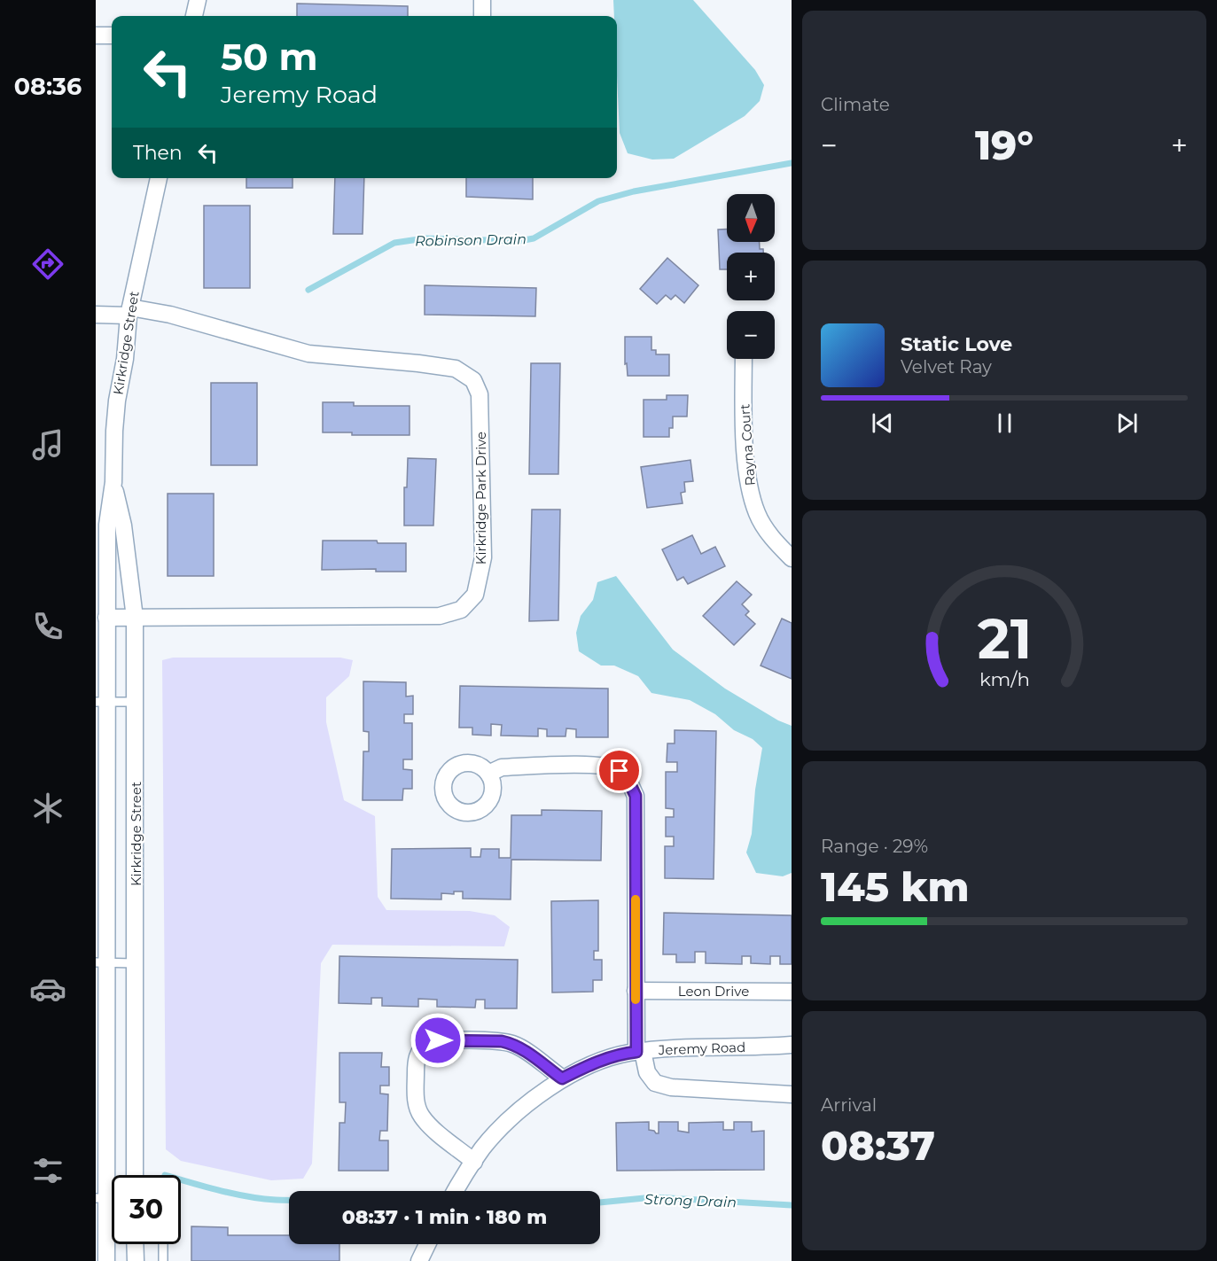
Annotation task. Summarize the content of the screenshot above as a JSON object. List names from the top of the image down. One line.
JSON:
{"streets":{"street":["Kirkridge Street","Rayna Court","Kirkridge Park Drive","Leon Drive","Jeremy Road"]},"crossings":[["Kirkridge Street","Kirkridge Park Drive"]],"water":["Robinson Drain","Strong Drain"],"north":"bottom","page":{"tabs":"08:36","tile":["Climate",["Range · 29%","145 km"],["Arrival","08:37"]],"turn":["50 m","Jeremy Road"],"heat":["−","19°","+"],"then":"Then","map_buttons":["+","−"],"song":["Static Love","Velvet Ray"],"limit":"30","trip":"08:37 · 1 min · 180 m","gauge":["21","km/h"]}}
